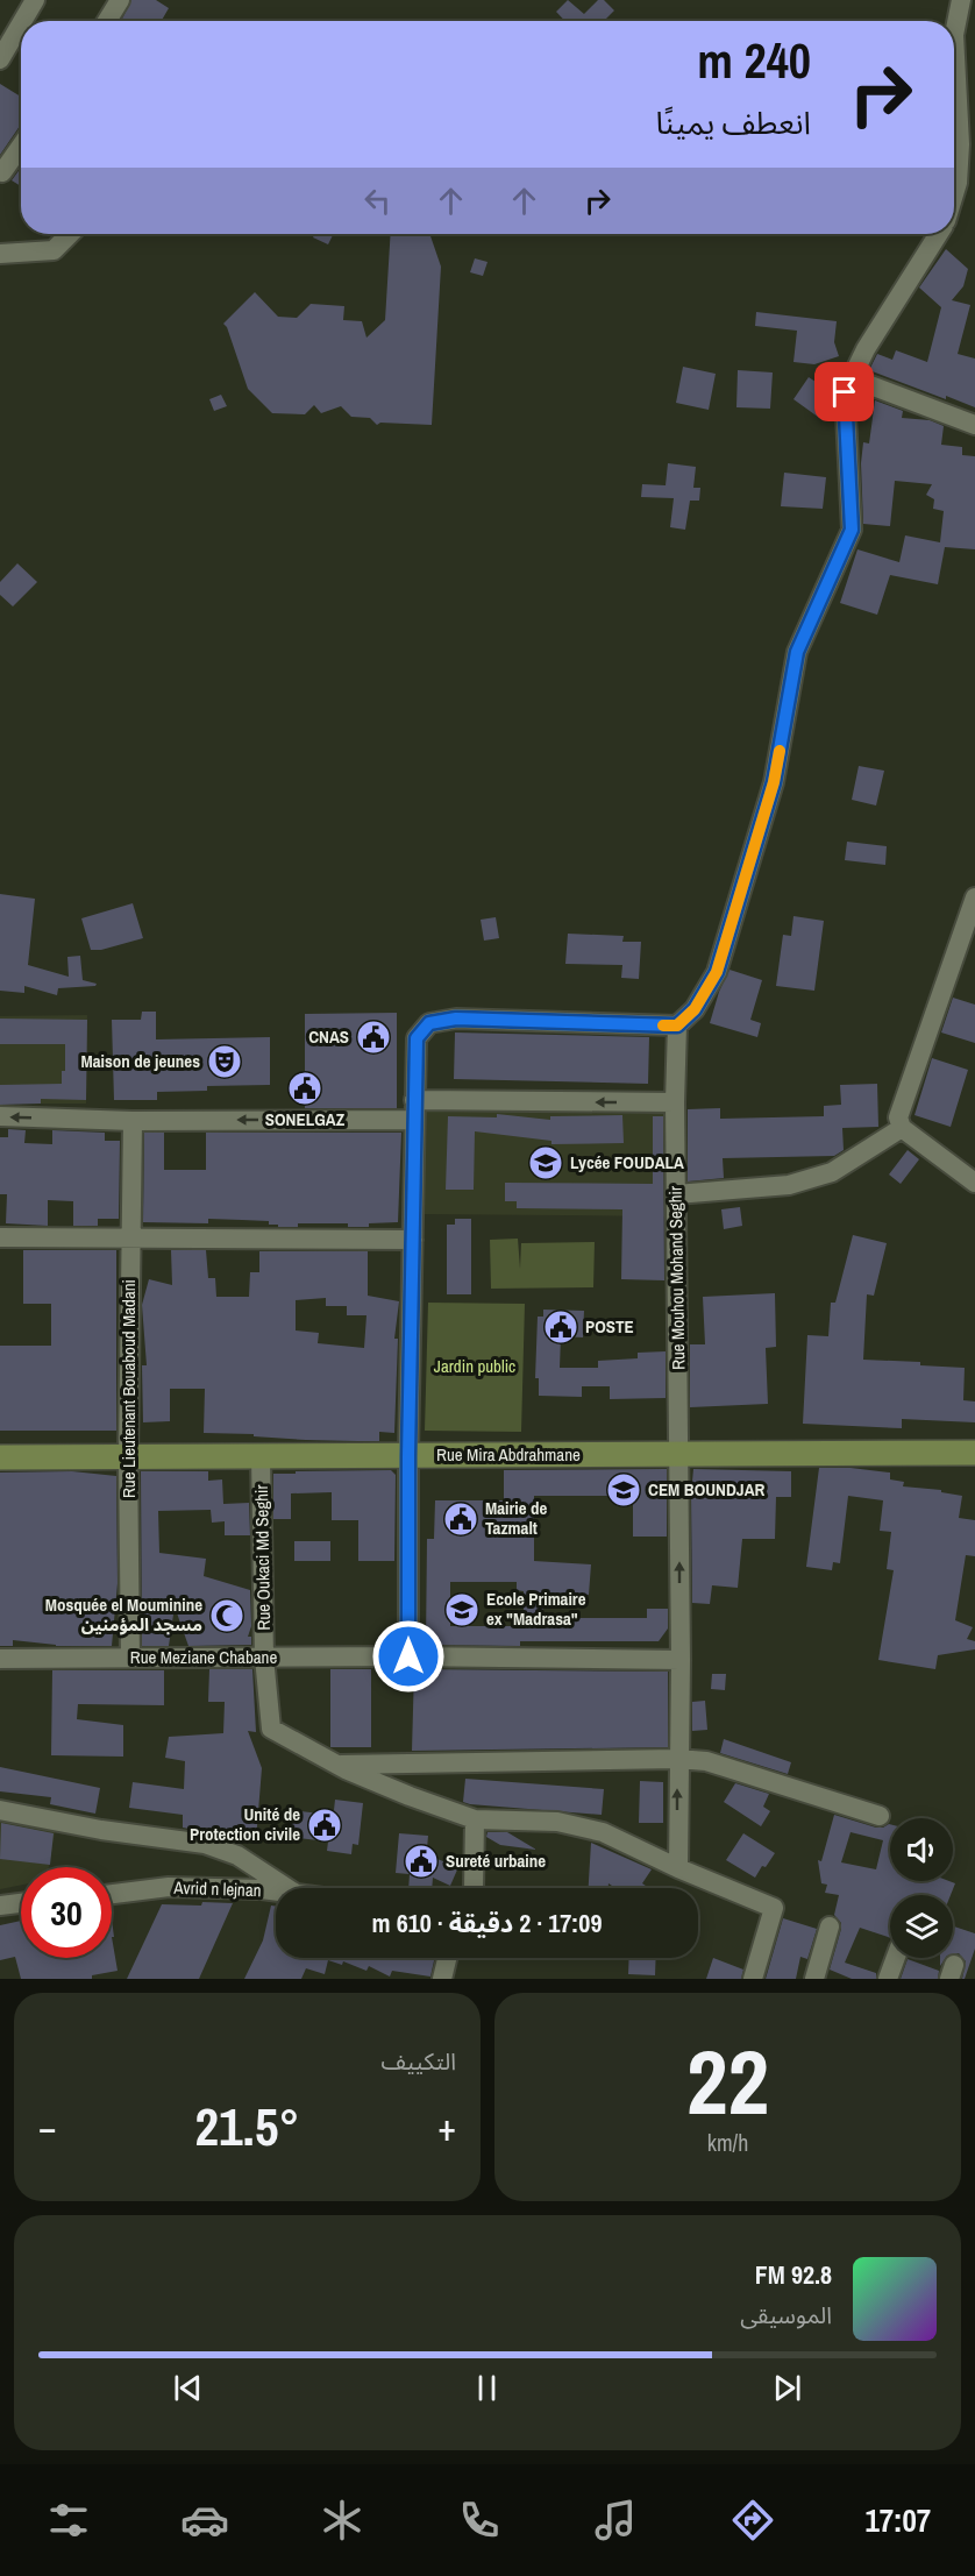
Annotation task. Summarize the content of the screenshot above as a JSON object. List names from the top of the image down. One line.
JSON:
{"streets":{"main road":["Rue Mira Abdrahmane"],"street":["Rue Mouhou Mohand Seghir","Rue Lieutenant Bouaboud Madani","Rue Oukaci Md Seghir","Rue Meziane Chabane","Avrid n lejnan"]},"crossings":[["Rue Mouhou Mohand Seghir","Rue Mira Abdrahmane"],["Rue Mouhou Mohand Seghir","Rue Meziane Chabane"],["Rue Lieutenant Bouaboud Madani","Rue Mira Abdrahmane"],["Rue Lieutenant Bouaboud Madani","Rue Meziane Chabane"],["Rue Mira Abdrahmane","Rue Oukaci Md Seghir"],["Rue Oukaci Md Seghir","Rue Meziane Chabane"]],"one_way":["Rue Mouhou Mohand Seghir"],"parks":["Jardin public"],"places":{"public building":["CNAS","SONELGAZ","POSTE","Mairie de Tazmalt","Unité de Protection civile","Sureté urbaine"],"theatre":["Maison de jeunes"],"school or university":["Lycée FOUDALA","CEM BOUNDJAR","Ecole Primaire ex \"Madrasa\""],"mosque":["Mosquée el Mouminine مسجد المؤمنين"]},"page":{"turn":["240 m","انعطف يمينًا"],"limit":"30","trip":"17:09 · 2 دقيقة · 610 m","tile":[["22","km/h"],"التكييف"],"heat":["−","21.5°","+"],"song":["92.8 FM","الموسيقى"],"tabs":"17:07"}}
